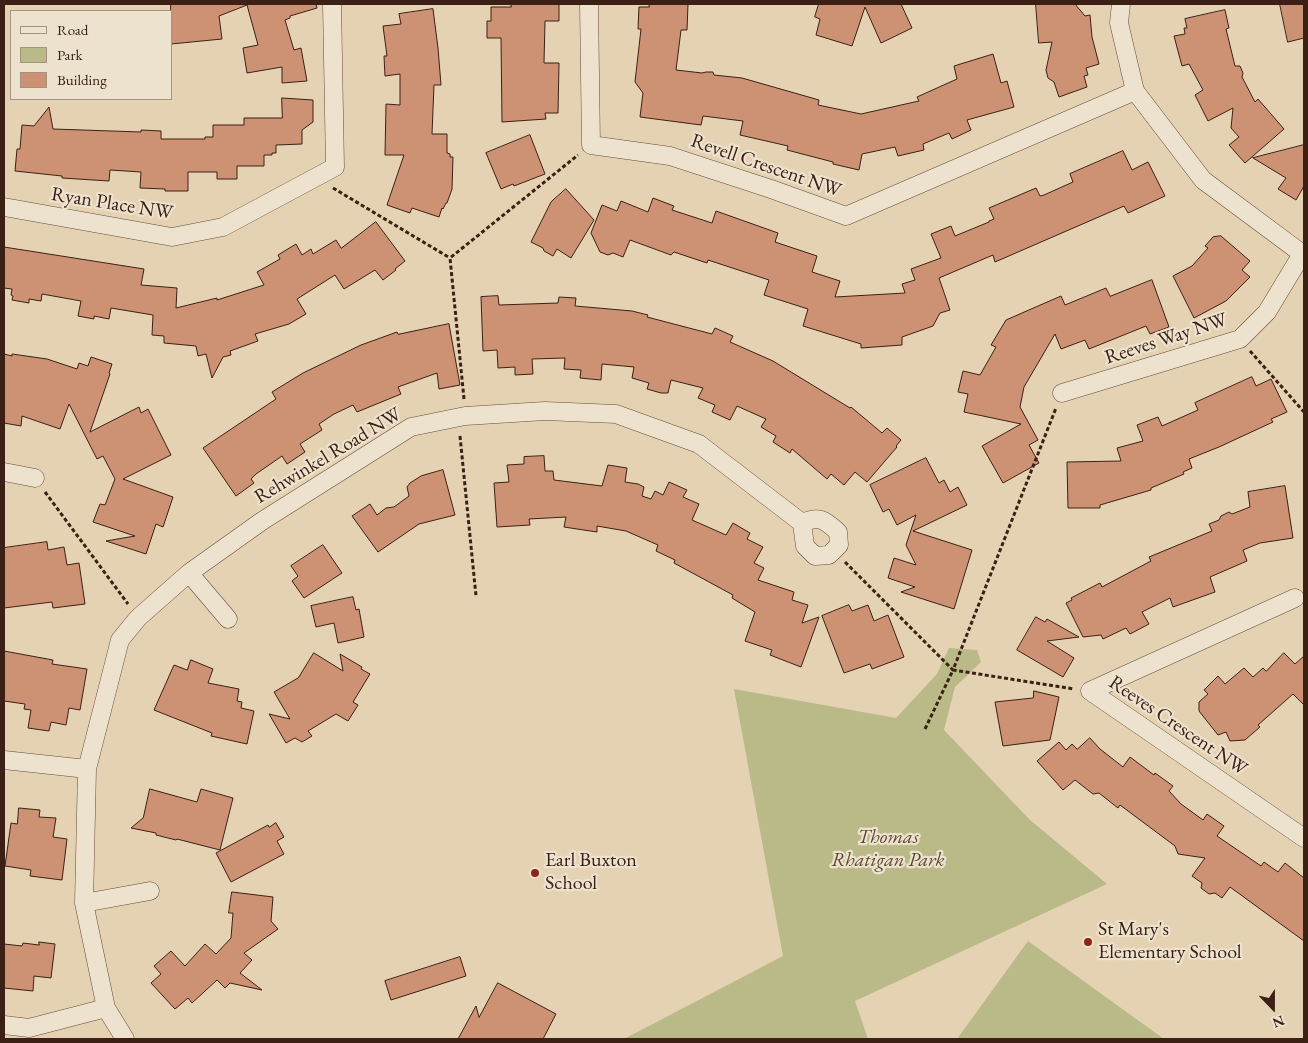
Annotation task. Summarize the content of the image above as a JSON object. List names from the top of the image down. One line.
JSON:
{"streets":{"street":["Revell Crescent NW","Ryan Place NW","Reeves Way NW","Rehwinkel Road NW","Reeves Crescent NW"]},"crossings":[["Revell Crescent NW","Reeves Way NW"]],"parks":["Thomas Rhatigan Park"],"places":["Earl Buxton School","St Mary's Elementary School"],"legend":["Road","Park","Building"],"north":"bottom"}
